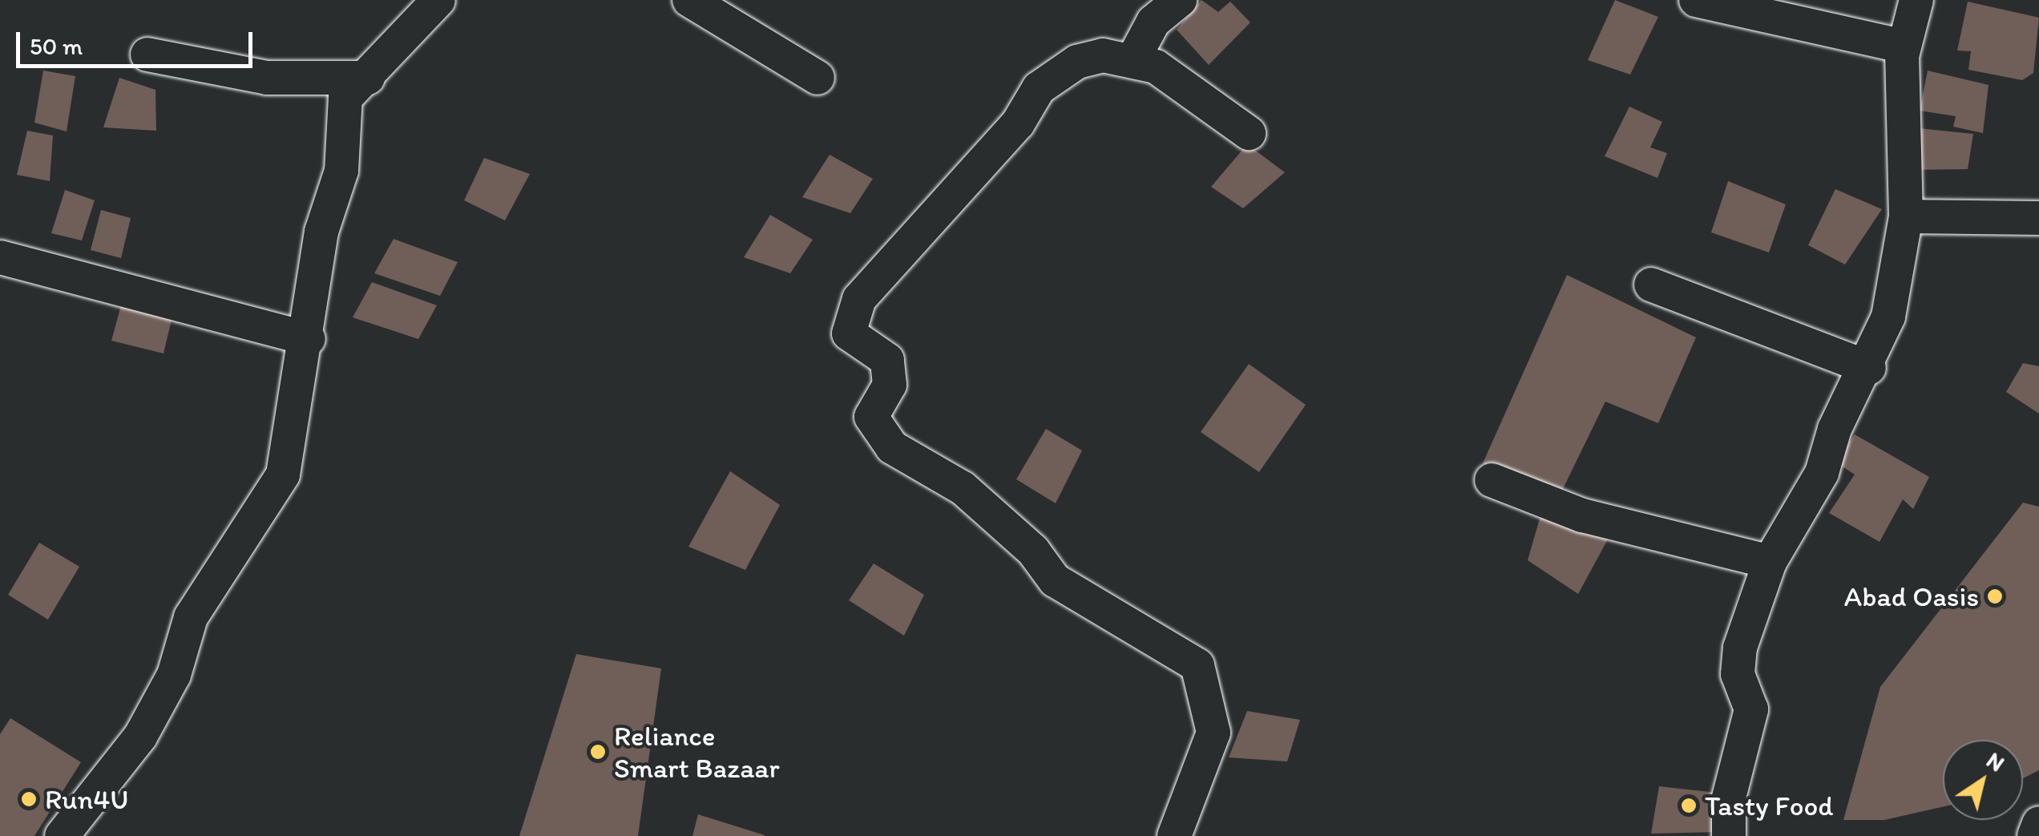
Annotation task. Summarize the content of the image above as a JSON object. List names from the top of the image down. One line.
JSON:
{"places":["Abad Oasis","Reliance Smart Bazaar","Run4U","Tasty Food"],"scale_bar":"50 m","north":"top right"}
